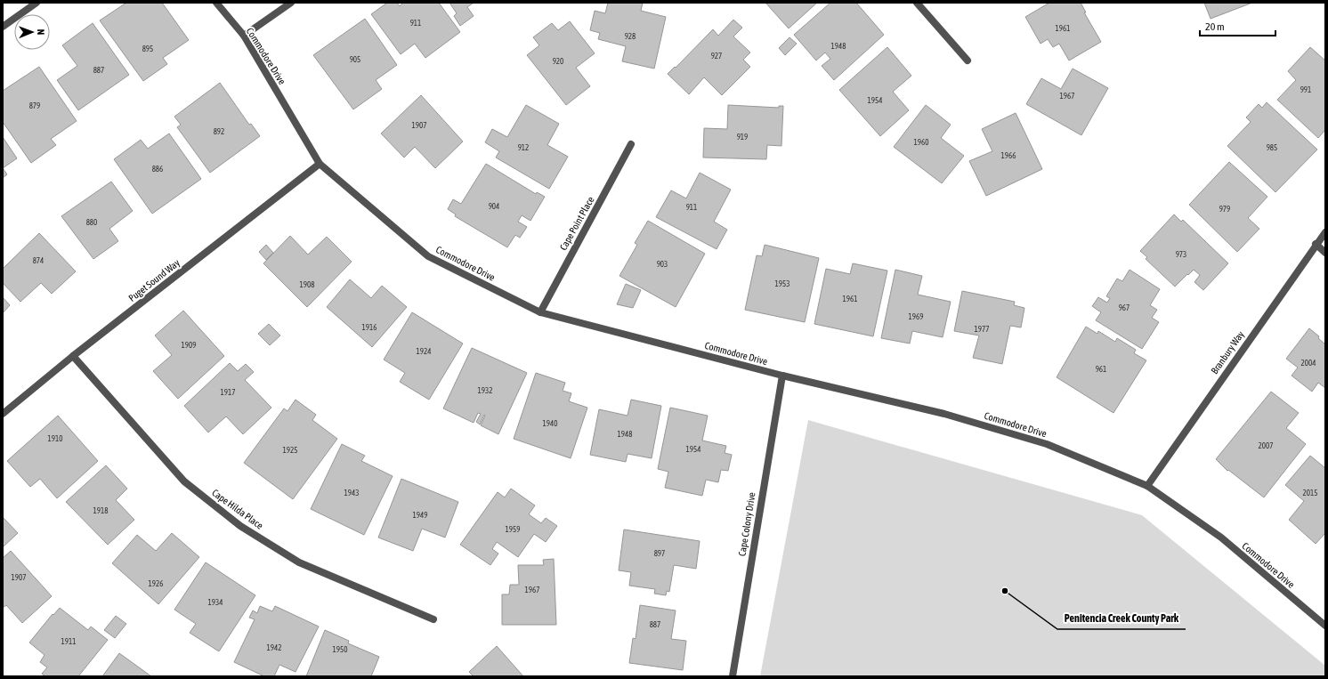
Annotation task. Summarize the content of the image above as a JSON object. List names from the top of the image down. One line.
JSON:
{"streets":{"street":["Commodore Drive","Cape Point Place","Puget Sound Way","Branbury Way","Cape Hilda Place","Cape Colony Drive"]},"crossings":[["Commodore Drive","Cape Point Place"],["Commodore Drive","Puget Sound Way"],["Commodore Drive","Branbury Way"],["Commodore Drive","Cape Colony Drive"],["Puget Sound Way","Cape Hilda Place"]],"places":["Penitencia Creek County Park"],"house_numbers":["911","1961","928","1948","895","927","905","920","887","991","1967","1954","879","1907","892","919","1960","912","985","1966","886","904","911","979","880","973","874","903","1953","1908","1961","967","1969","1916","1977","1909","1924","2004","961","1932","1917","1940","1948","1910","2007","1954","1925","1943","2015","1918","1949","1959","897","1907","1926","1967","1934","887","1911","1942","1950"],"scale_bar":"20 m","north":"right"}
